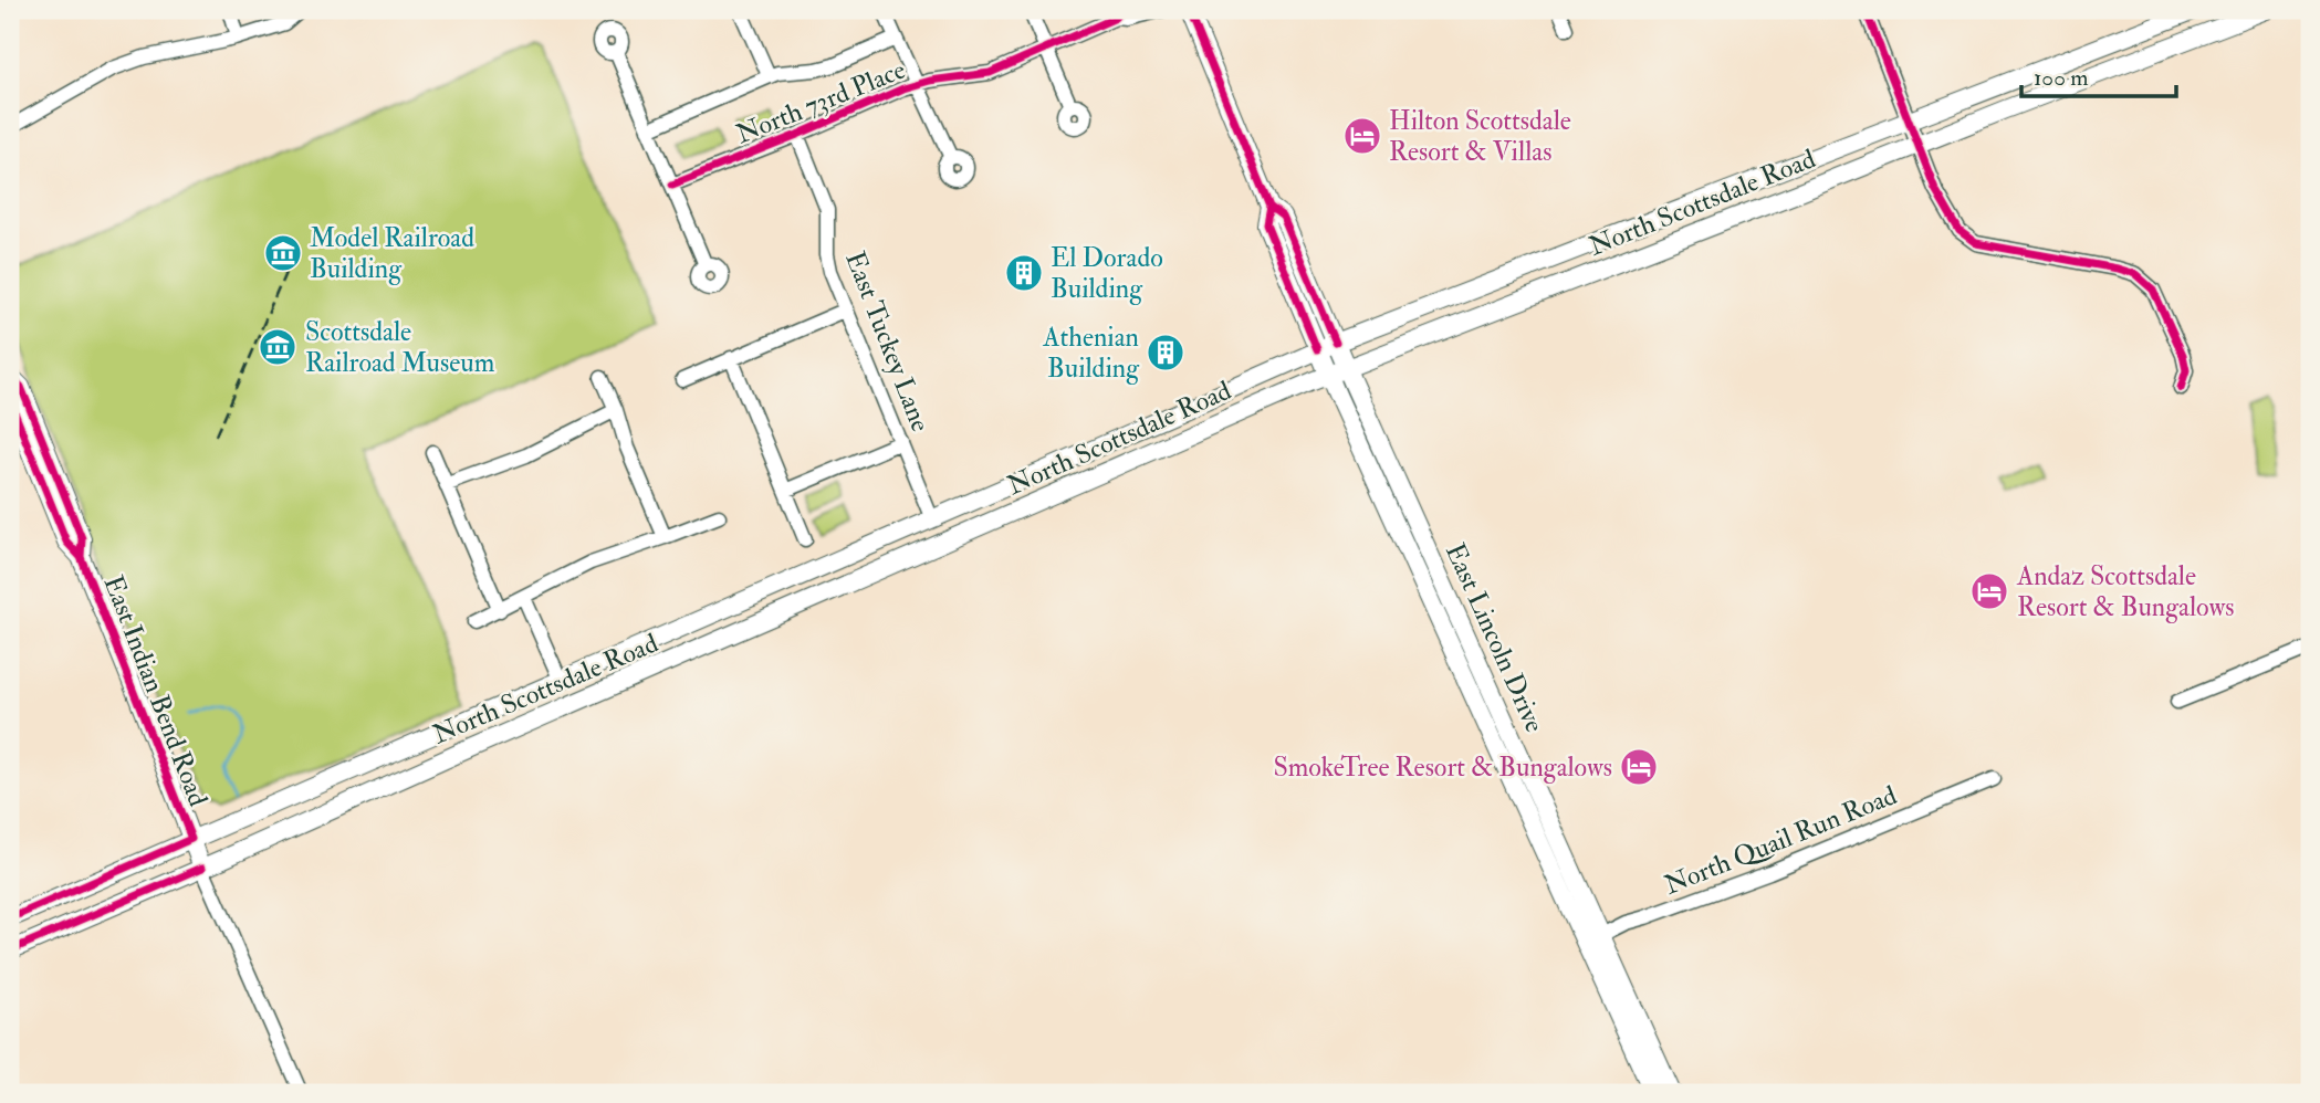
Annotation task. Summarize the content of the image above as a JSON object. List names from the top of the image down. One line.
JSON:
{"streets":{"main road":["North Scottsdale Road","East Lincoln Drive","East Indian Bend Road"],"street":["North 73rd Place","East Tuckey Lane","North Quail Run Road"]},"crossings":[["North 73rd Place","East Tuckey Lane"],["North Scottsdale Road","East Tuckey Lane"],["North Scottsdale Road","East Lincoln Drive"],["North Scottsdale Road","East Indian Bend Road"],["East Lincoln Drive","North Quail Run Road"]],"places":{"hotel":["Hilton Scottsdale Resort & Villas","Andaz Scottsdale Resort & Bungalows","SmokeTree Resort & Bungalows"],"museum":["Model Railroad Building","Scottsdale Railroad Museum"],"building":["El Dorado Building","Athenian Building"]},"scale_bar":"100 m"}
